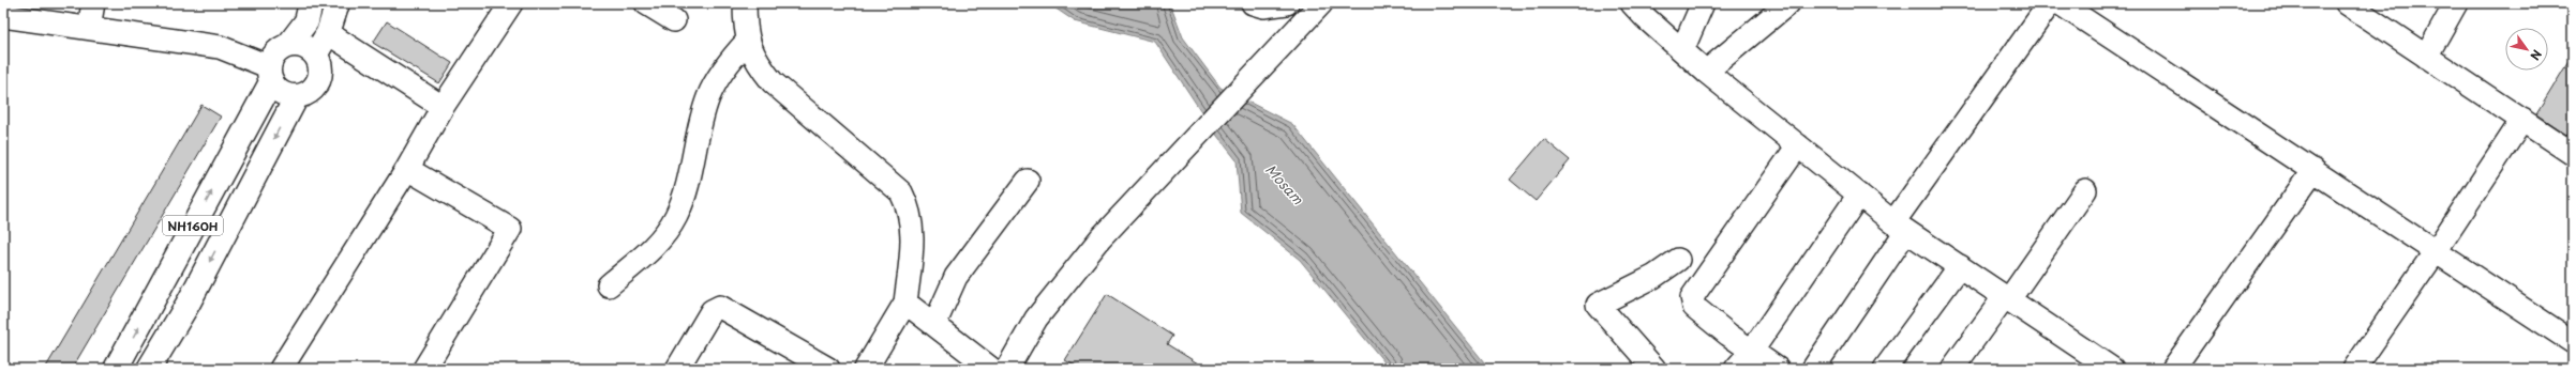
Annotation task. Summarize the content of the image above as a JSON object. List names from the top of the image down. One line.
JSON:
{"streets":{"highway":["NH160H"]},"water":["Mosam"],"north":"bottom right"}
